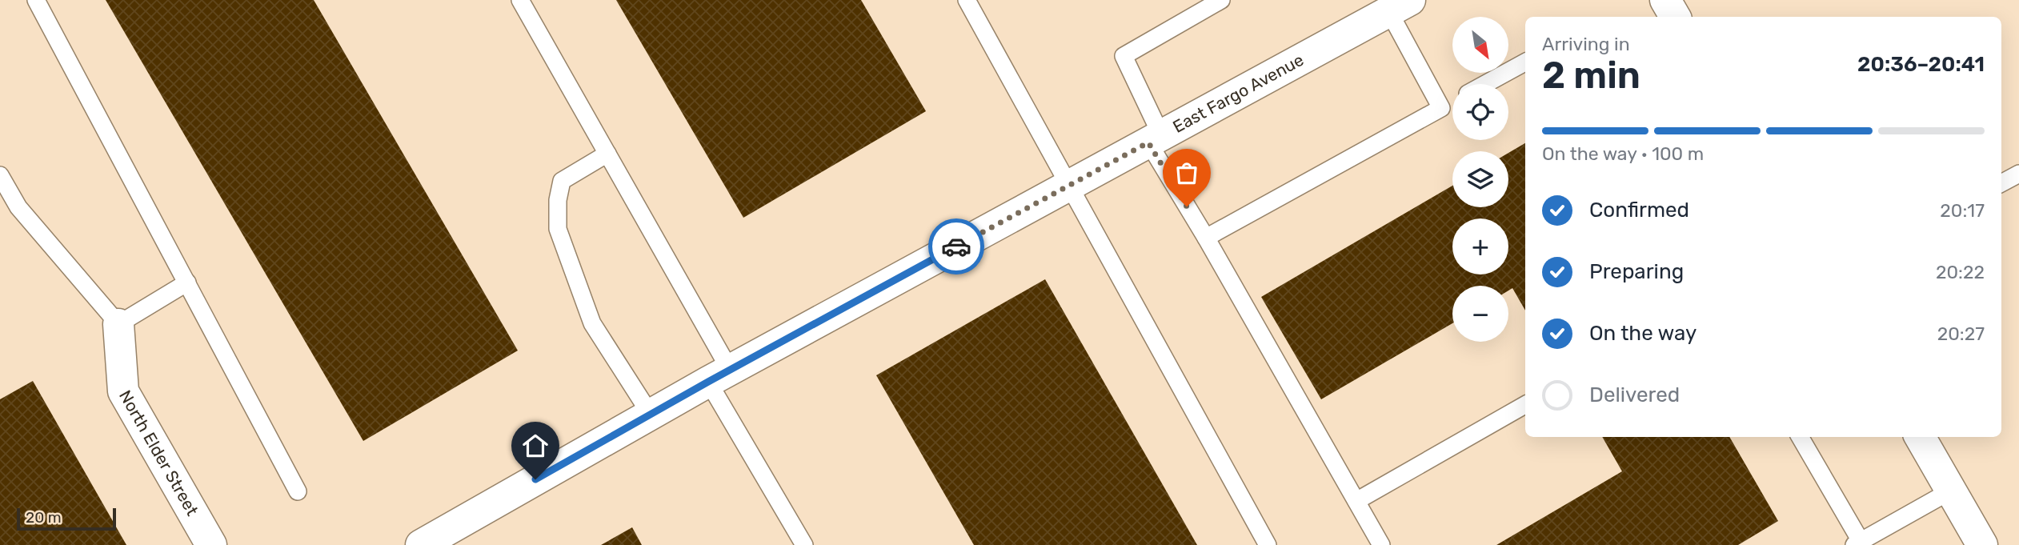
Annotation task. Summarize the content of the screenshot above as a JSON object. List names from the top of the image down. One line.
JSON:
{"streets":{"street":["East Fargo Avenue","North Elder Street"]},"scale_bar":"20 m","north":"bottom right","page":{"map_buttons":["+","−"],"heading":["2 min","Arriving in","20:36–20:41"],"bar":"On the way · 100 m","list":[["Confirmed","20:17"],["Preparing","20:22"],["On the way","20:27"],"Delivered"],"scale":"20 m"}}
